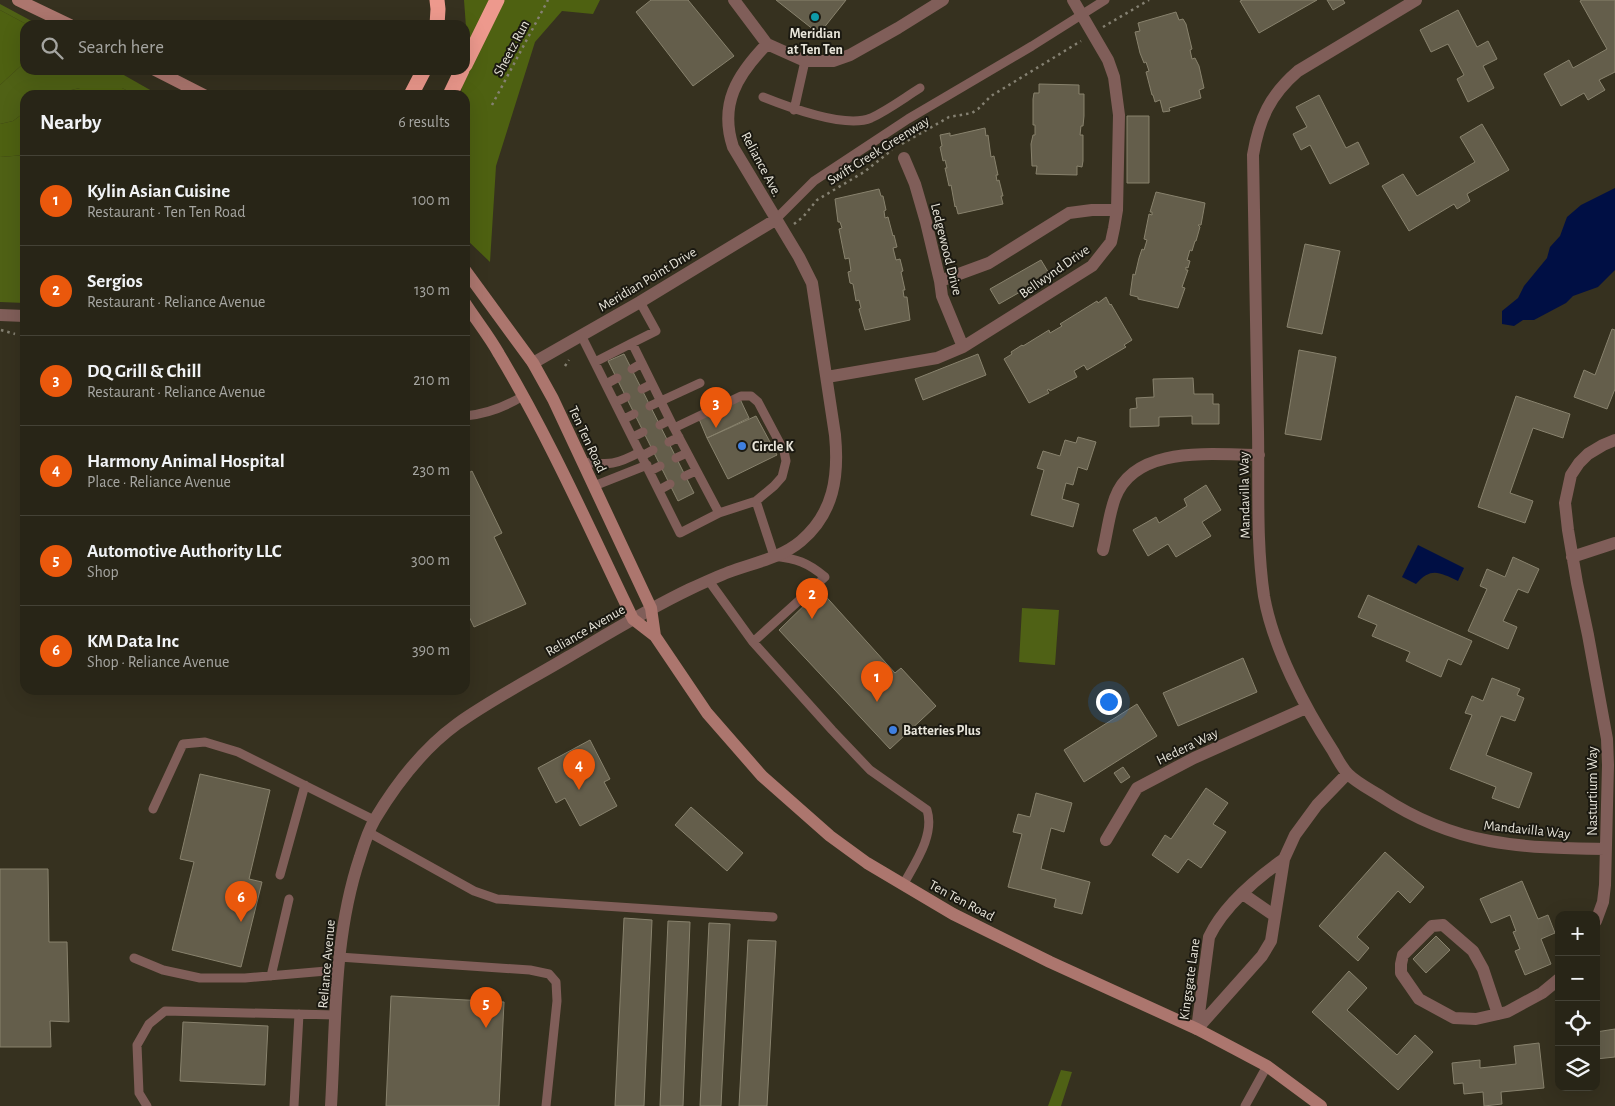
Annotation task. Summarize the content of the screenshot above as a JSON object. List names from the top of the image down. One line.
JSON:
{"streets":{"main road":["Ten Ten Road"],"street":["Reliance Ave.","Ledgewood Drive","Bellwynd Drive","Meridian Point Drive","Mandavilla Way","Reliance Avenue","Hedera Way","Nasturtium Way","Kingsgate Lane"],"path":["Sheetz Run","Swift Creek Greenway"]},"crossings":[["Reliance Ave.","Meridian Point Drive"],["Reliance Ave.","Reliance Avenue"],["Ledgewood Drive","Bellwynd Drive"],["Bellwynd Drive","Reliance Avenue"],["Meridian Point Drive","Ten Ten Road"],["Meridian Point Drive","Reliance Avenue"],["Ten Ten Road","Reliance Avenue"],["Ten Ten Road","Kingsgate Lane"],["Mandavilla Way","Hedera Way"],["Mandavilla Way","Nasturtium Way"],["Mandavilla Way","Kingsgate Lane"]],"places":["Meridian at Ten Ten","Circle K","Batteries Plus"],"page":{"search":"Search here","heading":["Nearby","6 results"],"list":[{"mark":"1","name":"Kylin Asian Cuisine","note":"Restaurant · Ten Ten Road","value":"100 m"},{"mark":"2","name":"Sergios","note":"Restaurant · Reliance Avenue","value":"130 m"},{"mark":"3","name":"DQ Grill & Chill","note":"Restaurant · Reliance Avenue","value":"210 m"},{"mark":"4","name":"Harmony Animal Hospital","note":"Place · Reliance Avenue","value":"230 m"},{"mark":"5","name":"Automotive Authority LLC","note":"Shop","value":"300 m"},{"mark":"6","name":"KM Data Inc","note":"Shop · Reliance Avenue","value":"390 m"}],"pins":["3","2","1","4","6","5"],"map_buttons":["+","−"]}}
